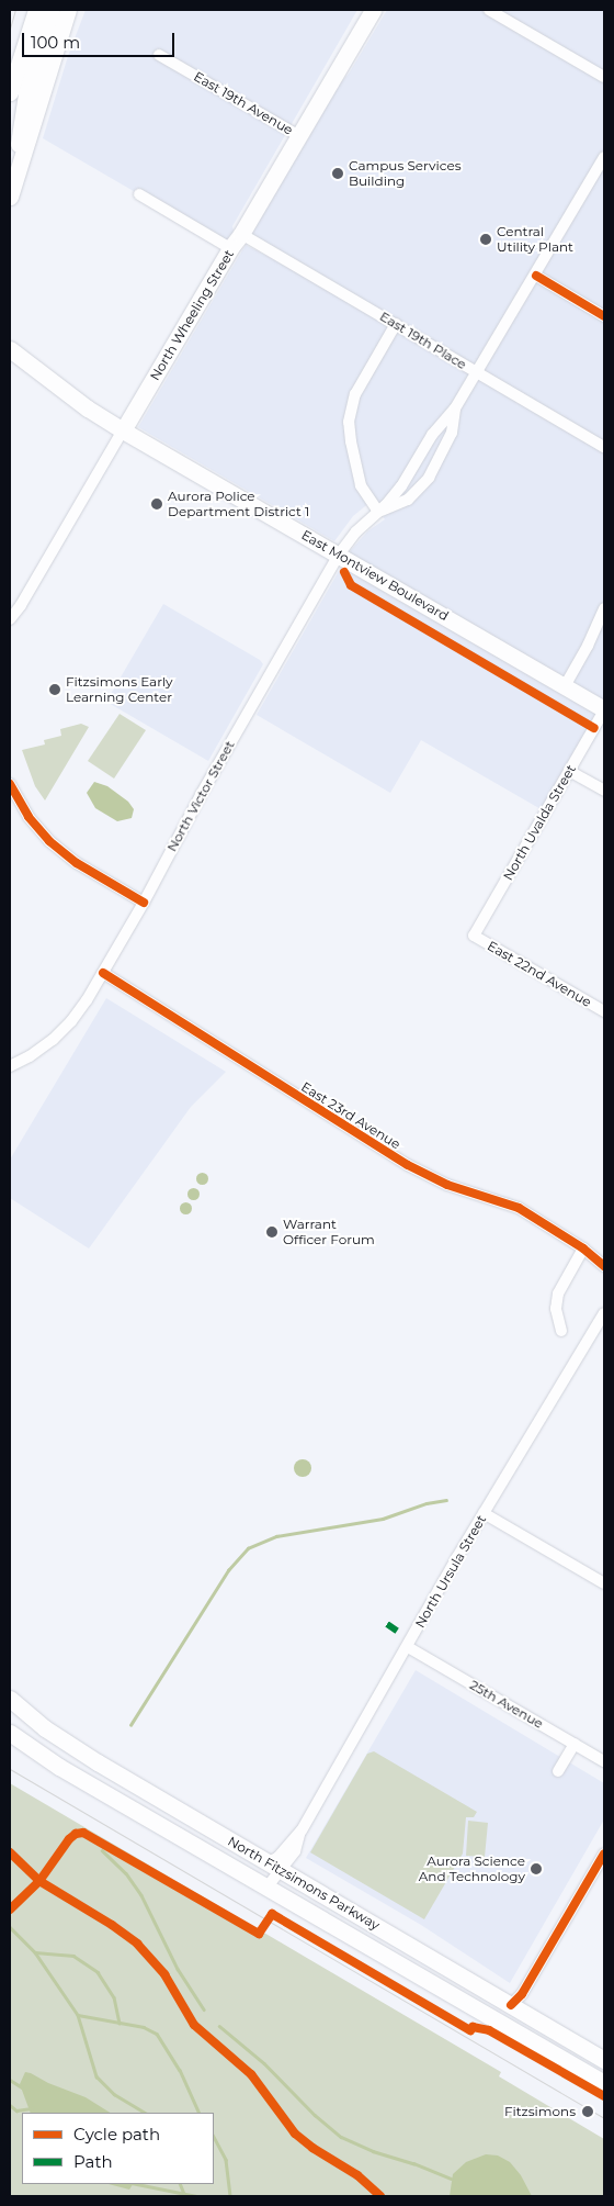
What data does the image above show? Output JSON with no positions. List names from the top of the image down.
{
  "streets": {
    "main road": ["North Wheeling Street", "East Montview Boulevard", "North Fitzsimons Parkway"],
    "street": [
      "East 19th Avenue",
      "East 19th Place",
      "North Victor Street",
      "North Uvalda Street",
      "East 22nd Avenue",
      "East 23rd Avenue",
      "North Ursula Street",
      "25th Avenue"
    ]
  },
  "crossings": [
    ["East 19th Avenue", "North Wheeling Street"],
    ["North Wheeling Street", "East 19th Place"],
    ["North Wheeling Street", "East Montview Boulevard"],
    ["East 19th Place", "North Victor Street"],
    ["East Montview Boulevard", "North Victor Street"],
    ["East Montview Boulevard", "North Uvalda Street"],
    ["North Victor Street", "East 23rd Avenue"],
    ["North Uvalda Street", "East 22nd Avenue"],
    ["North Ursula Street", "25th Avenue"],
    ["North Ursula Street", "North Fitzsimons Parkway"]
  ],
  "places": [
    "Campus Services Building",
    "Central Utility Plant",
    "Aurora Police Department District 1",
    "Fitzsimons Early Learning Center",
    "Warrant Officer Forum",
    "Aurora Science And Technology",
    "Fitzsimons"
  ],
  "legend": ["Cycle path", "Path"],
  "scale_bar": "100 m"
}
